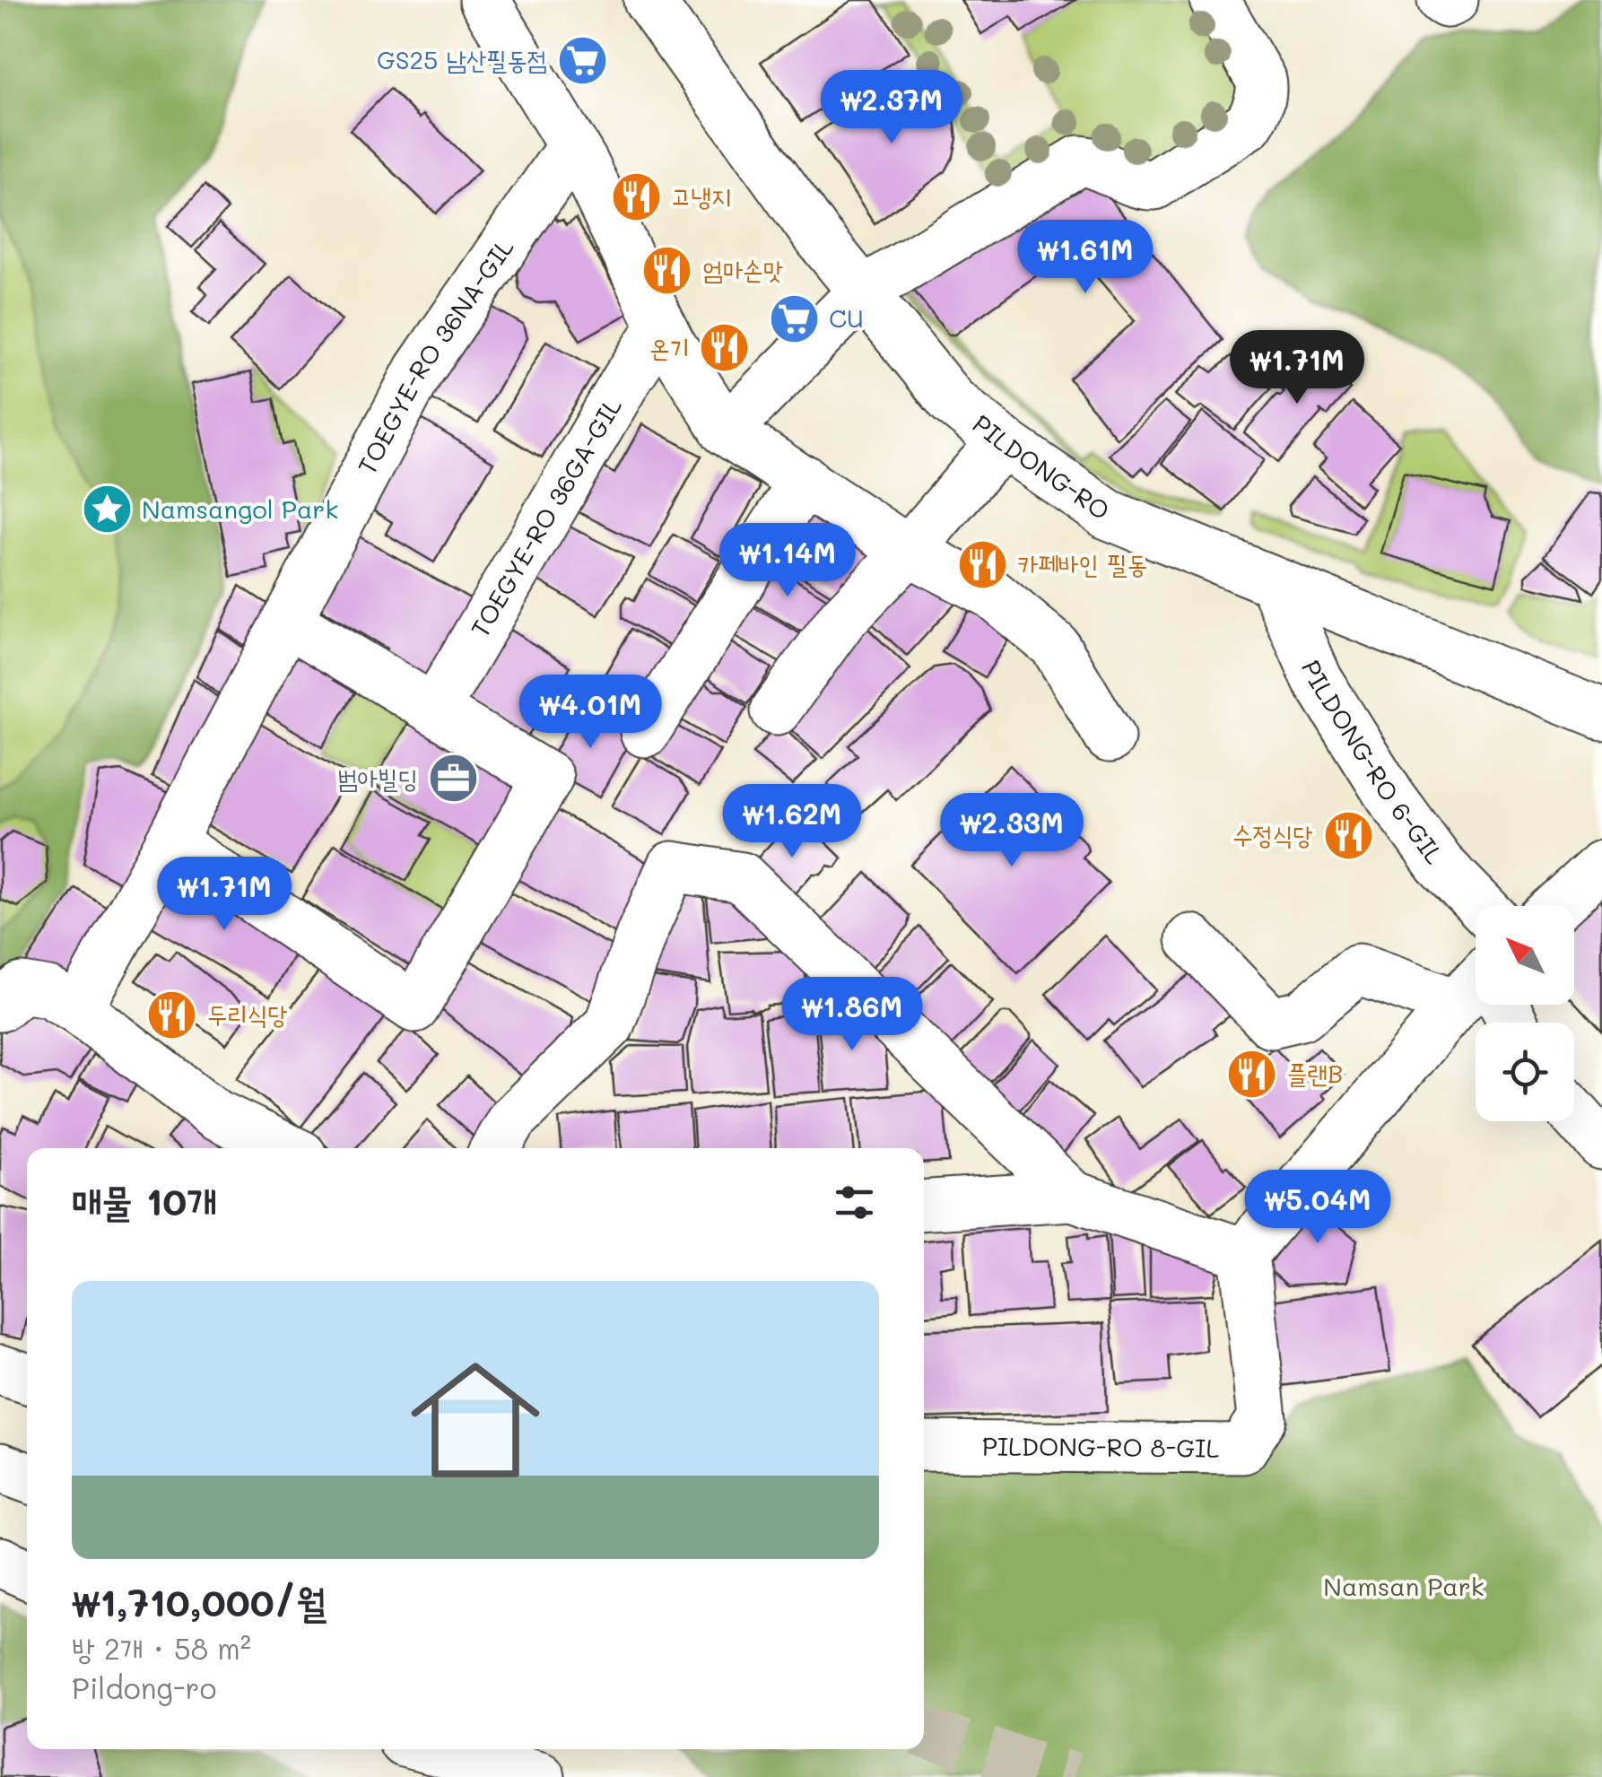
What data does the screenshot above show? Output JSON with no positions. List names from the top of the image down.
{
  "streets": {
    "street": [
      "TOEGYE-RO 36NA-GIL",
      "PILDONG-RO",
      "TOEGYE-RO 36GA-GIL",
      "PILDONG-RO 6-GIL",
      "PILDONG-RO 8-GIL"
    ]
  },
  "crossings": [
    ["PILDONG-RO", "PILDONG-RO 6-GIL"]
  ],
  "parks": ["Namsan Park"],
  "places": {
    "supermarket": ["GS25 남산필동점", "CU"],
    "restaurant": [
      "고냉지",
      "엄마손맛",
      "온기",
      "카페바인 필동",
      "수정식당",
      "두리식당",
      "플랜B"
    ],
    "place": ["Namsangol Park"],
    "office": ["범아빌딩"]
  },
  "north": "top left",
  "page": {
    "price": [
      "₩2.37M",
      "₩1.61M",
      "₩1.71M",
      "₩1.14M",
      "₩4.01M",
      "₩1.62M",
      "₩2.33M",
      "₩1.71M",
      "₩1.86M",
      "₩5.04M"
    ],
    "heading": "매물 10개",
    "list": [
      {
        "name": "₩1,710,000/월",
        "note": "방 2개 · 58 m² · Pildong-ro"
      }
    ]
  }
}
